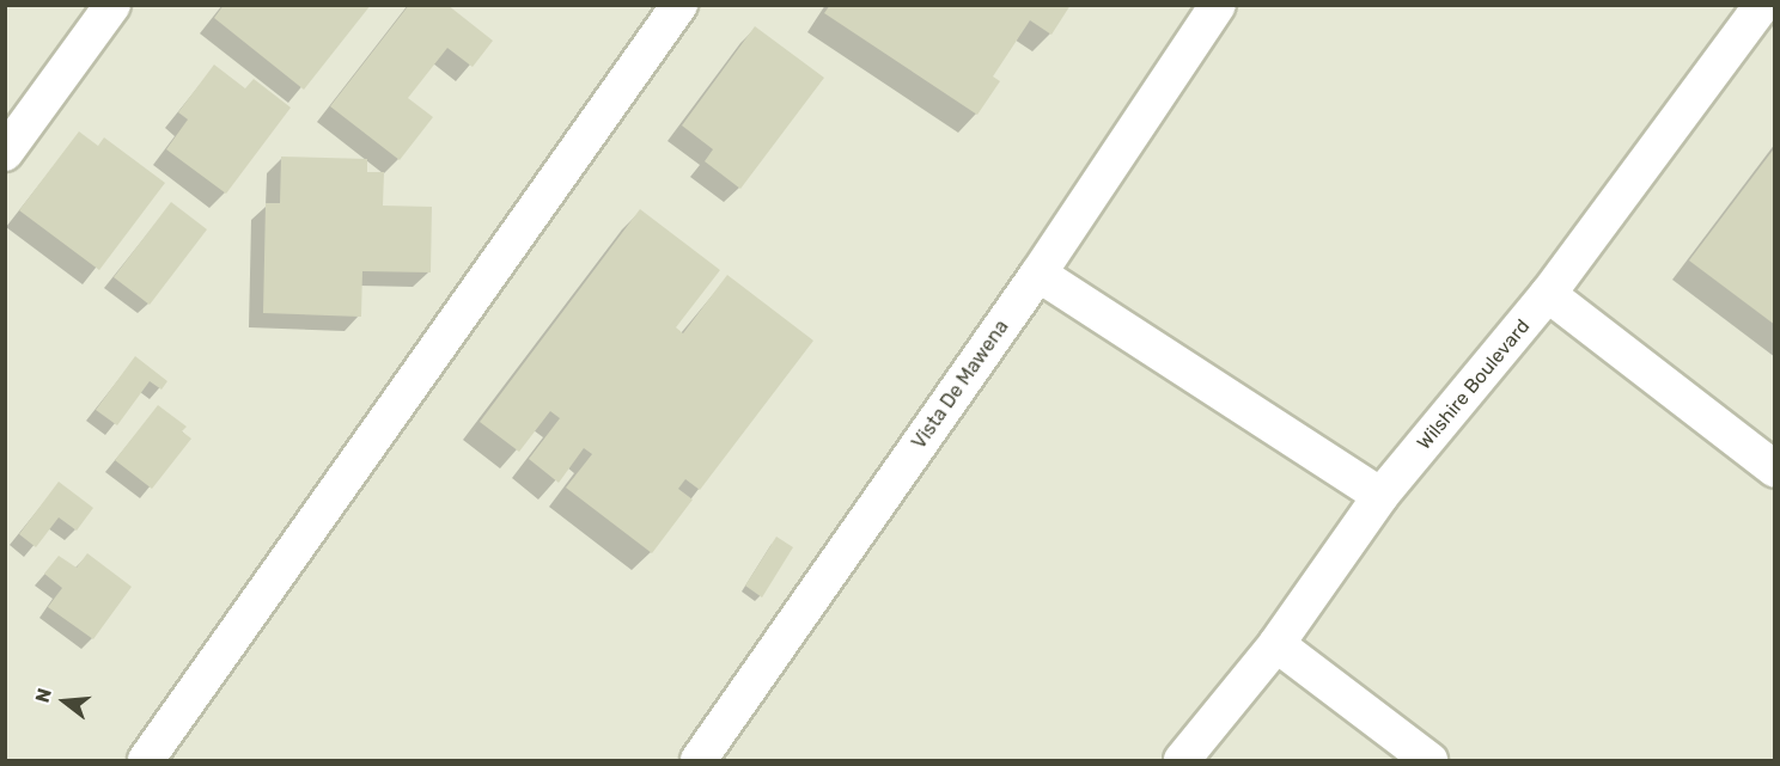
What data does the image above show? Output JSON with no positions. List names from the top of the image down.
{
  "streets": {
    "street": ["Vista De Mawena", "Wilshire Boulevard"]
  },
  "north": "left"
}
